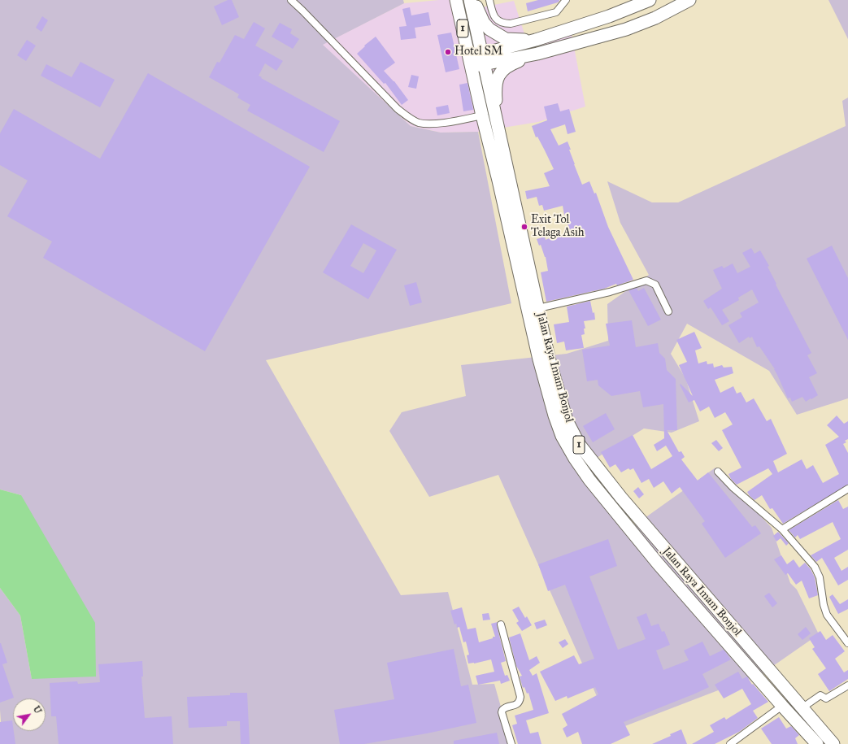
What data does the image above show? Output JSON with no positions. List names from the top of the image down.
{
  "streets": {
    "highway": ["1", "Jalan Raya Imam Bonjol"]
  },
  "places": ["Hotel SM", "Exit Tol Telaga Asih"],
  "north": "top right"
}
